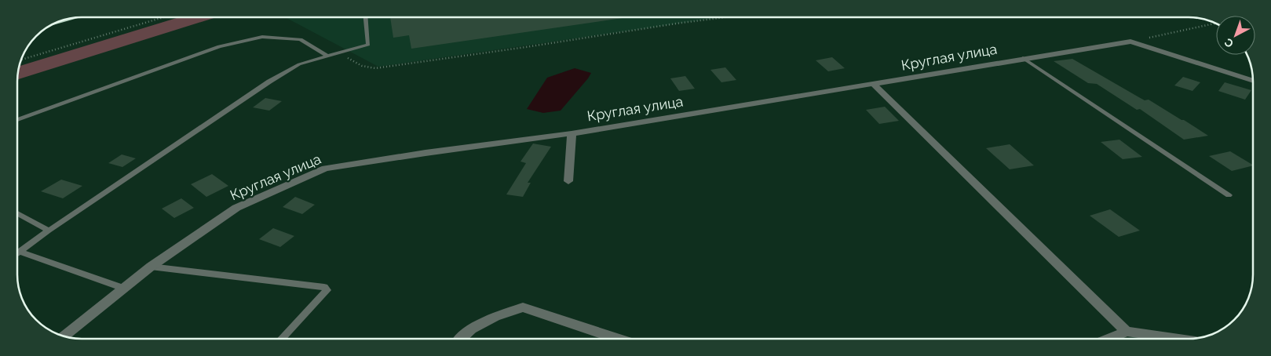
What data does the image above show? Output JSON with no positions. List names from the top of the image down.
{
  "streets": {
    "street": ["Круглая улица"]
  },
  "north": "bottom left"
}
